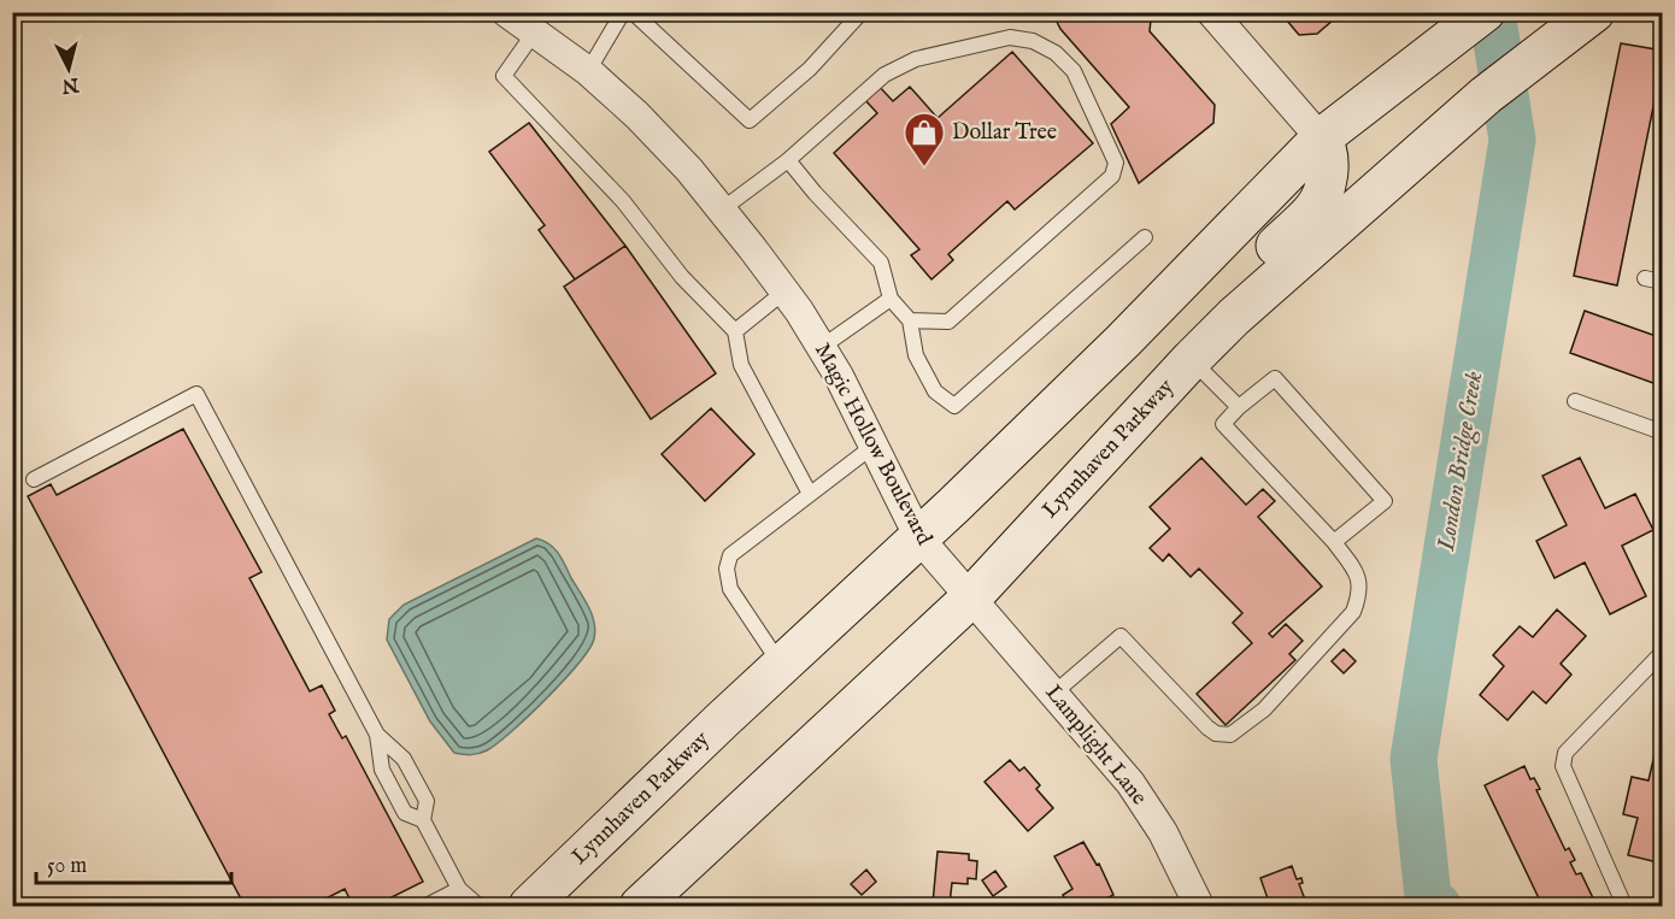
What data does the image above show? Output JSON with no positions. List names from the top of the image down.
{
  "streets": {
    "main road": ["Lynnhaven Parkway"],
    "street": ["Magic Hollow Boulevard", "Lamplight Lane"]
  },
  "crossings": [
    ["Magic Hollow Boulevard", "Lynnhaven Parkway"],
    ["Magic Hollow Boulevard", "Lamplight Lane"],
    ["Lynnhaven Parkway", "Lamplight Lane"]
  ],
  "water": ["London Bridge Creek"],
  "places": {
    "shop": ["Dollar Tree"]
  },
  "scale_bar": "50 m",
  "north": "bottom"
}
